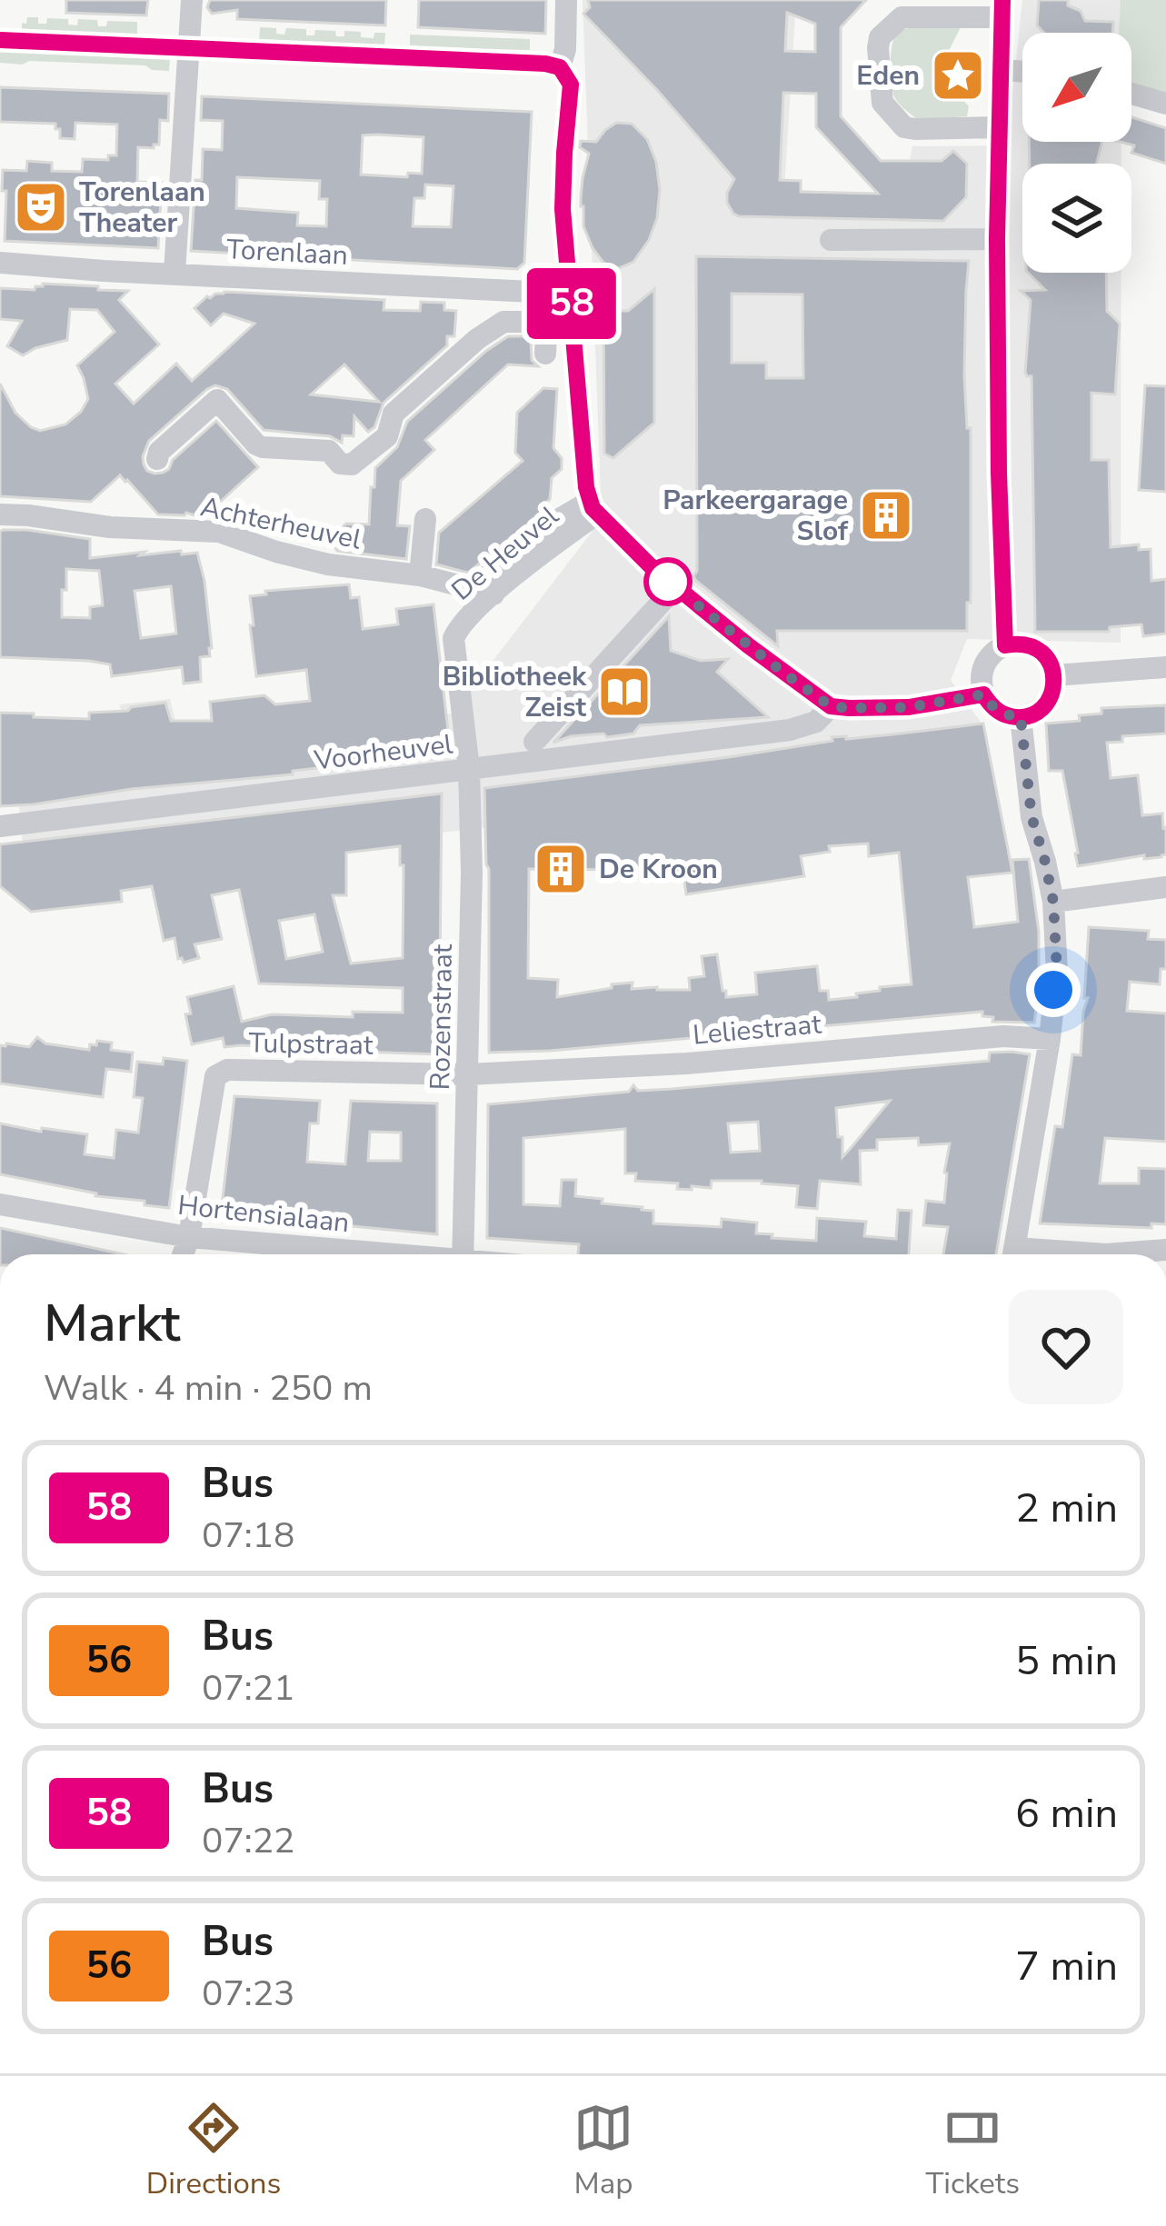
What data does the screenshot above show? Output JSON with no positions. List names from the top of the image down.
{
  "streets": {
    "street": [
      "Torenlaan",
      "Achterheuvel",
      "De Heuvel",
      "Voorheuvel",
      "Rozenstraat",
      "Leliestraat",
      "Tulpstraat",
      "Hortensialaan"
    ]
  },
  "crossings": [
    ["Achterheuvel", "De Heuvel"],
    ["De Heuvel", "Voorheuvel"],
    ["De Heuvel", "Rozenstraat"],
    ["Voorheuvel", "Rozenstraat"],
    ["Rozenstraat", "Leliestraat"],
    ["Rozenstraat", "Tulpstraat"],
    ["Leliestraat", "Tulpstraat"],
    ["Tulpstraat", "Hortensialaan"]
  ],
  "places": {
    "place": ["Eden"],
    "theatre": ["Torenlaan Theater"],
    "building": ["Parkeergarage Slof", "De Kroon"],
    "library": ["Bibliotheek Zeist"]
  },
  "lines": ["bus line 58"],
  "north": "bottom left",
  "page": {
    "on_map": "58",
    "heading": ["Markt", "Walk · 4 min · 250 m"],
    "list": [
      {
        "mark": "58",
        "name": "Bus",
        "note": "07:18",
        "value": "2 min"
      },
      {
        "mark": "56",
        "name": "Bus",
        "note": "07:21",
        "value": "5 min"
      },
      {
        "mark": "58",
        "name": "Bus",
        "note": "07:22",
        "value": "6 min"
      },
      {
        "mark": "56",
        "name": "Bus",
        "note": "07:23",
        "value": "7 min"
      }
    ],
    "tabs": ["Directions", "Map", "Tickets"]
  }
}
